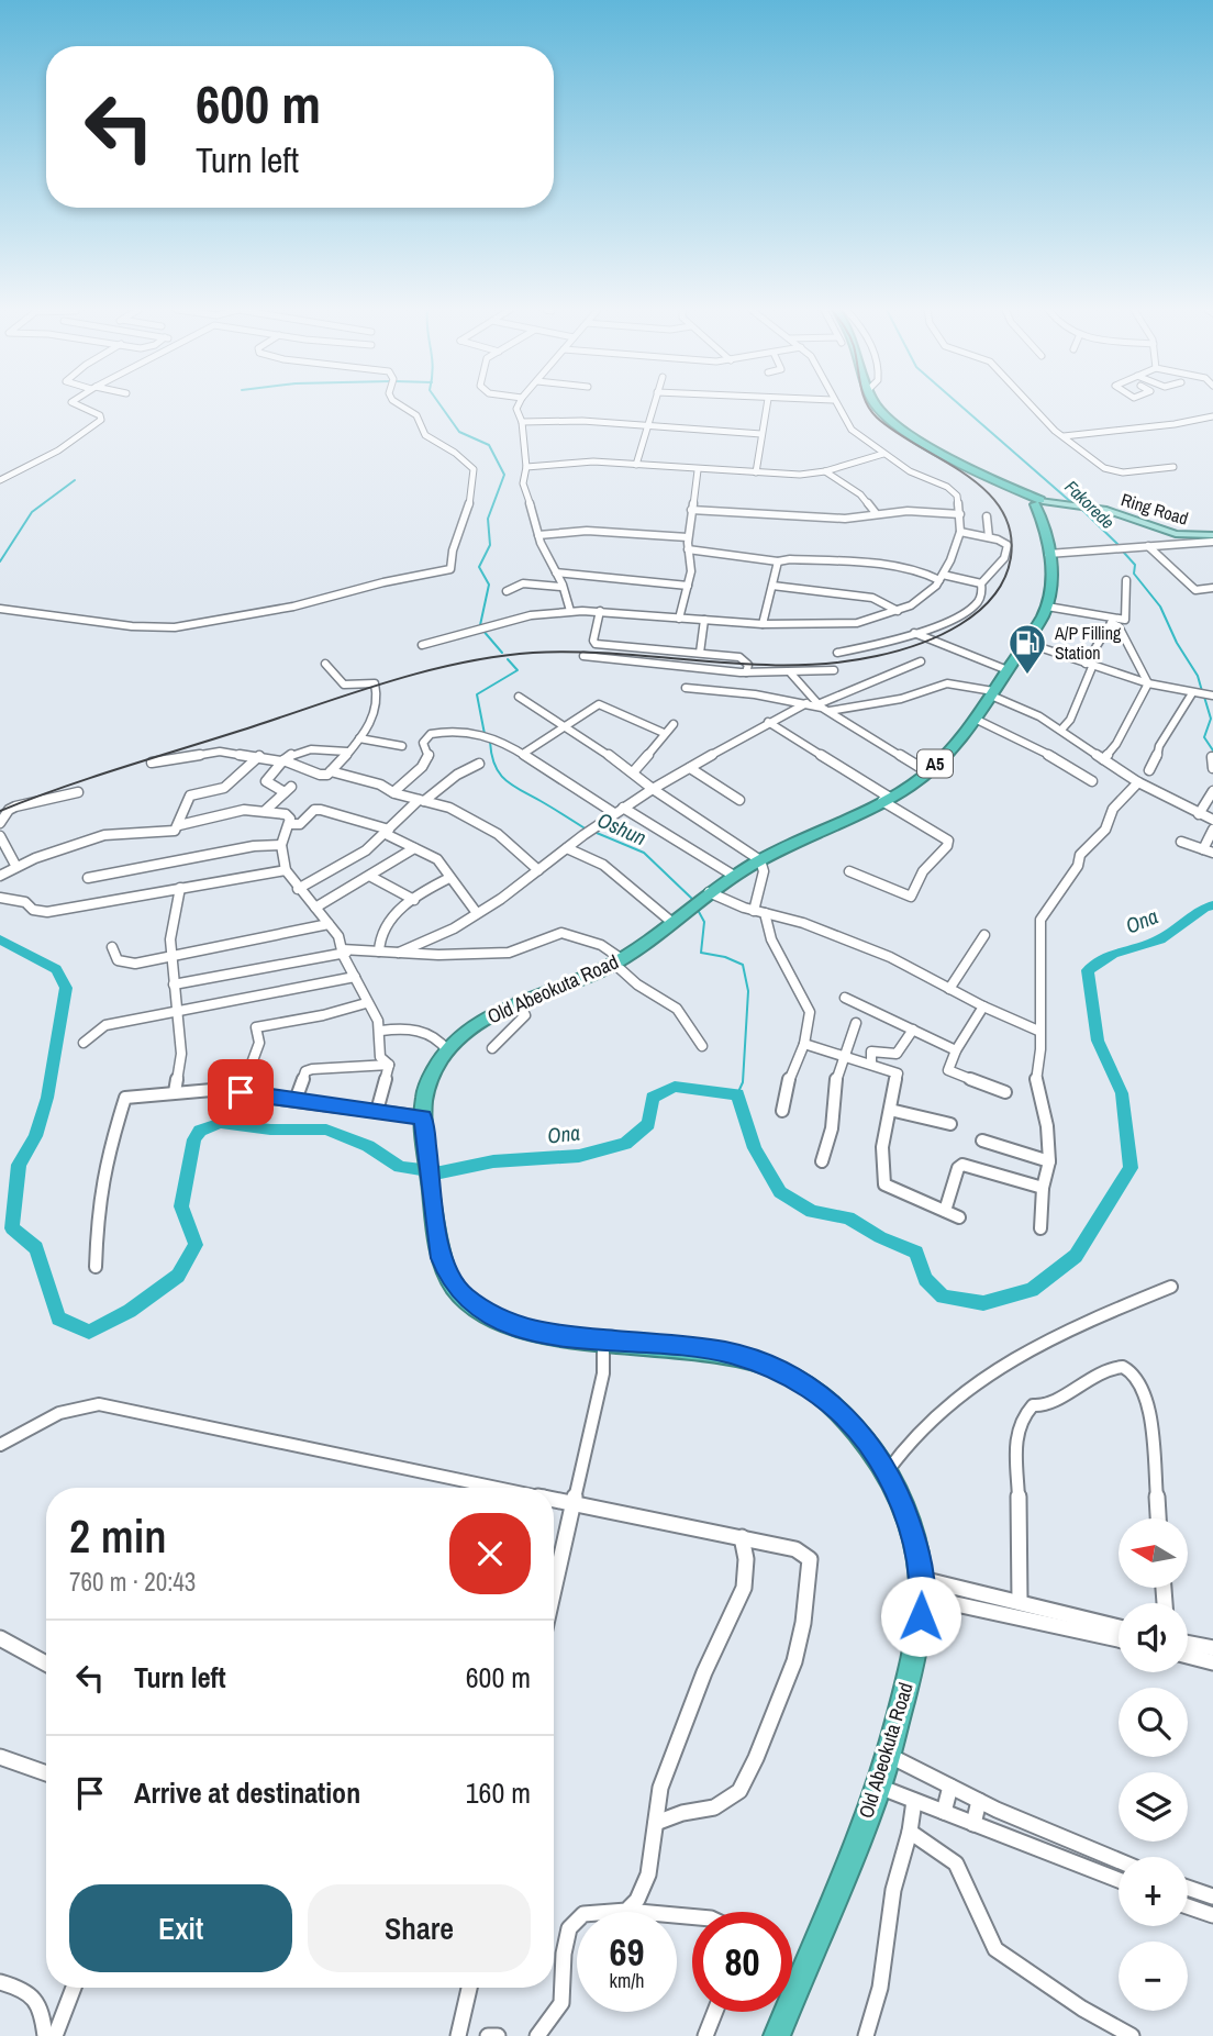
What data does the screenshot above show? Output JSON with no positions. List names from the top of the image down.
{
  "streets": {
    "highway": ["A5", "Old Abeokuta Road"],
    "main road": ["Ring Road"]
  },
  "crossings": [
    ["Ring Road", "Old Abeokuta Road"]
  ],
  "water": ["Fakorede", "Oshun", "Ona"],
  "places": {
    "fuel station": ["A/P Filling Station"]
  },
  "north": "left",
  "page": {
    "turn": ["600 m", "Turn left"],
    "heading": ["2 min", "760 m · 20:43"],
    "map_buttons": ["+", "−"],
    "list": [
      {
        "name": "Turn left",
        "value": "600 m"
      },
      {
        "name": "Arrive at destination",
        "value": "160 m"
      }
    ],
    "buttons": ["Exit", "Share"],
    "speed": "69 km/h",
    "limit": "80"
  }
}
